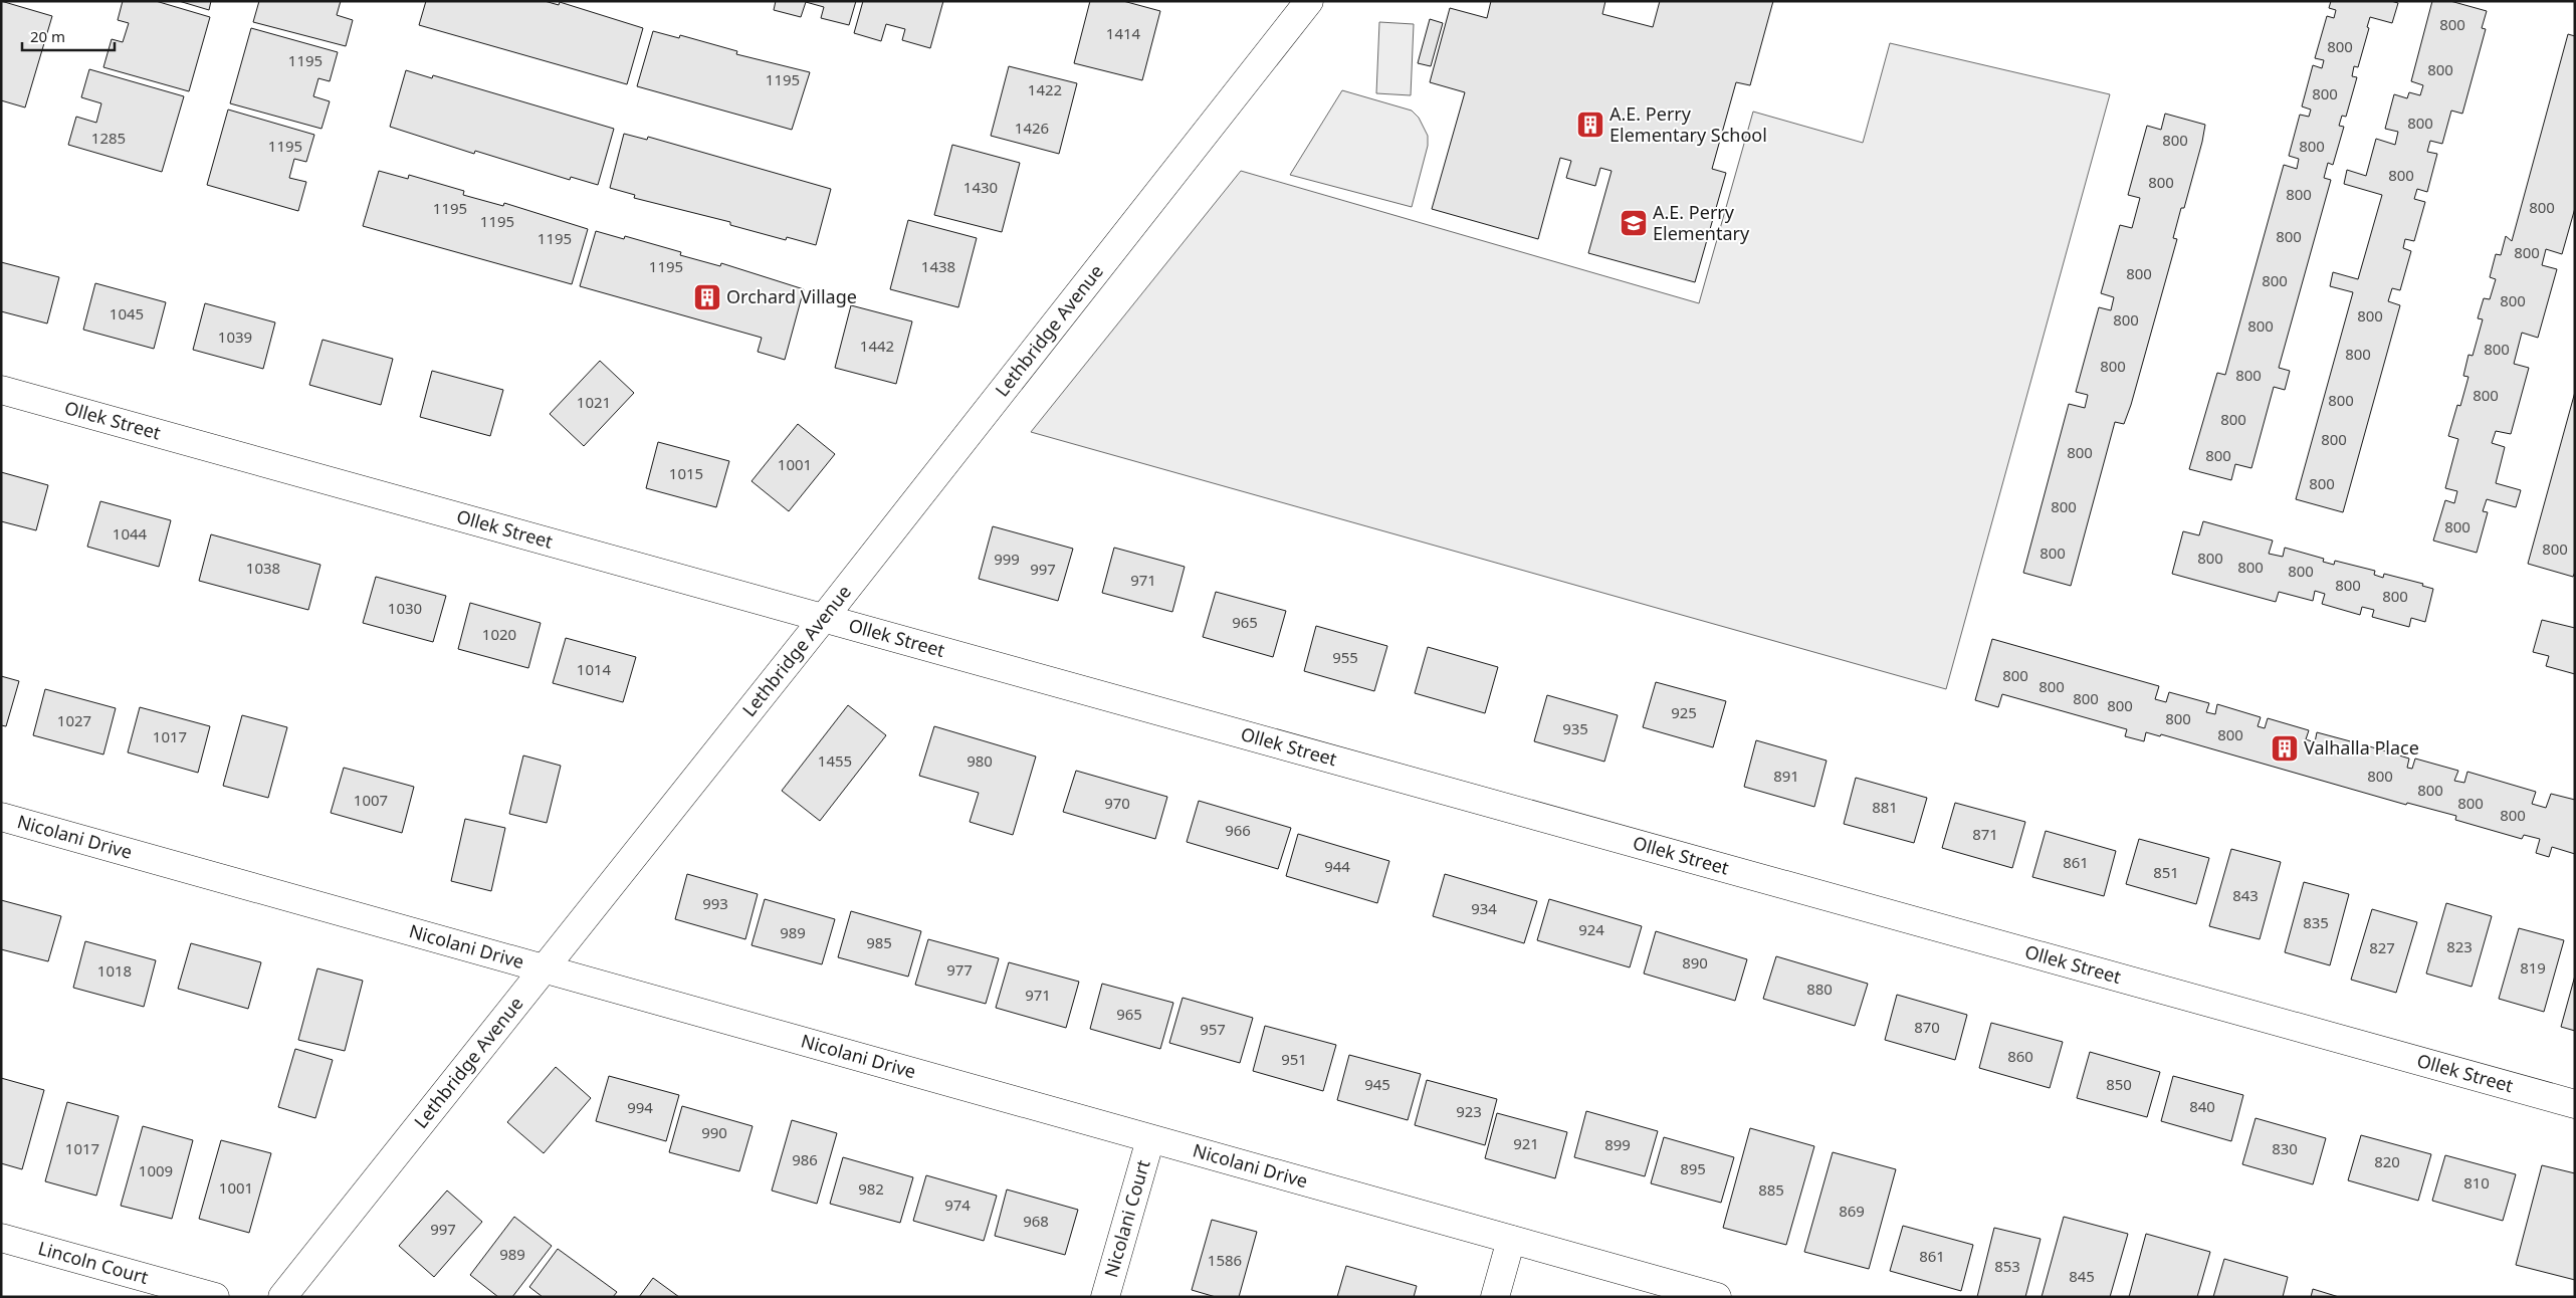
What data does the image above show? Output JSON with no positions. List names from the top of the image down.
{
  "streets": {
    "street": [
      "Lethbridge Avenue",
      "Ollek Street",
      "Nicolani Drive",
      "Nicolani Court",
      "Lincoln Court"
    ]
  },
  "crossings": [
    ["Lethbridge Avenue", "Ollek Street"],
    ["Lethbridge Avenue", "Nicolani Drive"],
    ["Nicolani Drive", "Nicolani Court"]
  ],
  "places": {
    "building": ["A.E. Perry Elementary School", "Orchard Village", "Valhalla Place"],
    "school or university": ["A.E. Perry Elementary"]
  },
  "house_numbers": [
    "800",
    "1414",
    "800",
    "1195",
    "800",
    "1195",
    "1422",
    "800",
    "800",
    "1426",
    "1285",
    "800",
    "1195",
    "800",
    "800",
    "800",
    "1430",
    "800",
    "800",
    "1195",
    "1195",
    "800",
    "1195",
    "800",
    "1195",
    "1438",
    "800",
    "800",
    "800",
    "1045",
    "800",
    "800",
    "800",
    "1039",
    "1442",
    "800",
    "800",
    "800",
    "800",
    "800",
    "800",
    "1021",
    "800",
    "800",
    "800",
    "800",
    "1001",
    "1015",
    "800",
    "800",
    "800",
    "1044",
    "800",
    "800",
    "800",
    "999",
    "800",
    "1038",
    "997",
    "800",
    "971",
    "800",
    "800",
    "1030",
    "965",
    "1020",
    "955",
    "1014",
    "800",
    "800",
    "800",
    "800",
    "925",
    "800",
    "1027",
    "935",
    "800",
    "1017",
    "1455",
    "980",
    "891",
    "800",
    "800",
    "1007",
    "970",
    "800",
    "881",
    "800",
    "966",
    "871",
    "861",
    "944",
    "851",
    "843",
    "993",
    "934",
    "835",
    "924",
    "989",
    "985",
    "823",
    "827",
    "890",
    "819",
    "977",
    "1018",
    "880",
    "971",
    "965",
    "870",
    "957",
    "860",
    "951",
    "945",
    "850",
    "840",
    "994",
    "923",
    "990",
    "921",
    "899",
    "1017",
    "830",
    "986",
    "820",
    "895",
    "1009",
    "810",
    "1001",
    "982",
    "885",
    "974",
    "869",
    "968",
    "997",
    "989",
    "861",
    "1586",
    "853",
    "845"
  ],
  "scale_bar": "20 m"
}
